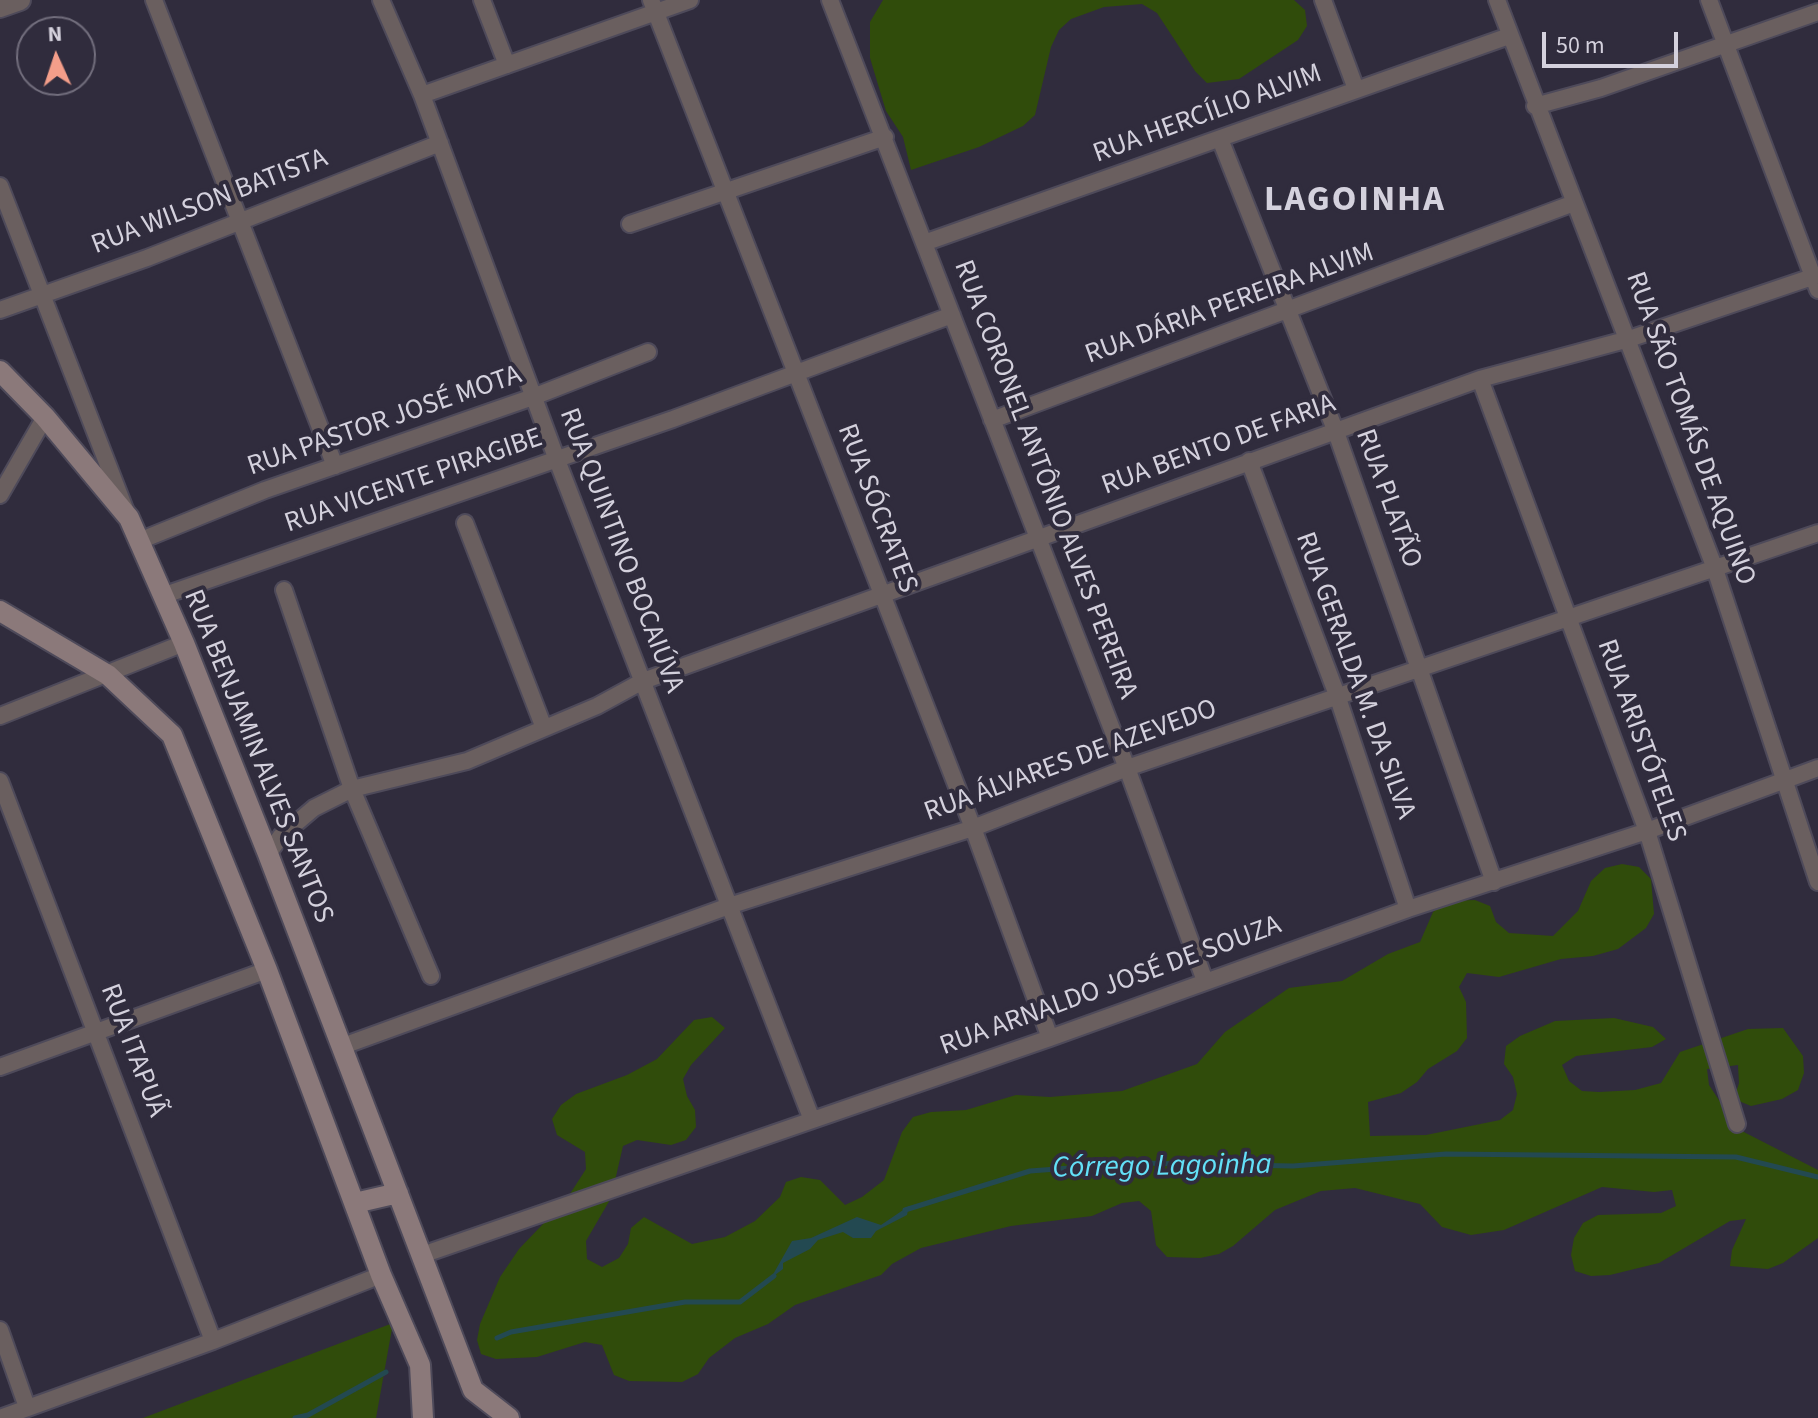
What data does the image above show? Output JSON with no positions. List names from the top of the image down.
{
  "streets": {
    "main road": ["RUA BENJAMIN ALVES SANTOS"],
    "street": [
      "RUA HERCÍLIO ALVIM",
      "RUA WILSON BATISTA",
      "RUA DÁRIA PEREIRA ALVIM",
      "RUA PASTOR JOSÉ MOTA",
      "RUA SÃO TOMÁS DE AQUINO",
      "RUA BENTO DE FARIA",
      "RUA CORONEL ANTÔNIO ALVES PEREIRA",
      "RUA VICENTE PIRAGIBE",
      "RUA PLATÃO",
      "RUA SÓCRATES",
      "RUA QUINTINO BOCAIÚVA",
      "RUA GERALDA M. DA SILVA",
      "RUA ARISTÓTELES",
      "RUA ÁLVARES DE AZEVEDO",
      "RUA ARNALDO JOSÉ DE SOUZA",
      "RUA ITAPUÃ"
    ]
  },
  "crossings": [
    ["RUA HERCÍLIO ALVIM", "RUA SÃO TOMÁS DE AQUINO"],
    ["RUA HERCÍLIO ALVIM", "RUA CORONEL ANTÔNIO ALVES PEREIRA"],
    ["RUA HERCÍLIO ALVIM", "RUA PLATÃO"],
    ["RUA WILSON BATISTA", "RUA QUINTINO BOCAIÚVA"],
    ["RUA WILSON BATISTA", "RUA BENJAMIN ALVES SANTOS"],
    ["RUA DÁRIA PEREIRA ALVIM", "RUA SÃO TOMÁS DE AQUINO"],
    ["RUA DÁRIA PEREIRA ALVIM", "RUA CORONEL ANTÔNIO ALVES PEREIRA"],
    ["RUA DÁRIA PEREIRA ALVIM", "RUA PLATÃO"],
    ["RUA PASTOR JOSÉ MOTA", "RUA QUINTINO BOCAIÚVA"],
    ["RUA PASTOR JOSÉ MOTA", "RUA BENJAMIN ALVES SANTOS"],
    ["RUA SÃO TOMÁS DE AQUINO", "RUA BENTO DE FARIA"],
    ["RUA SÃO TOMÁS DE AQUINO", "RUA ÁLVARES DE AZEVEDO"],
    ["RUA SÃO TOMÁS DE AQUINO", "RUA ARNALDO JOSÉ DE SOUZA"],
    ["RUA BENTO DE FARIA", "RUA CORONEL ANTÔNIO ALVES PEREIRA"],
    ["RUA BENTO DE FARIA", "RUA PLATÃO"],
    ["RUA BENTO DE FARIA", "RUA SÓCRATES"],
    ["RUA BENTO DE FARIA", "RUA QUINTINO BOCAIÚVA"],
    ["RUA BENTO DE FARIA", "RUA GERALDA M. DA SILVA"],
    ["RUA BENTO DE FARIA", "RUA ARISTÓTELES"],
    ["RUA BENTO DE FARIA", "RUA BENJAMIN ALVES SANTOS"],
    ["RUA CORONEL ANTÔNIO ALVES PEREIRA", "RUA VICENTE PIRAGIBE"],
    ["RUA CORONEL ANTÔNIO ALVES PEREIRA", "RUA ÁLVARES DE AZEVEDO"],
    ["RUA CORONEL ANTÔNIO ALVES PEREIRA", "RUA ARNALDO JOSÉ DE SOUZA"],
    ["RUA VICENTE PIRAGIBE", "RUA SÓCRATES"],
    ["RUA VICENTE PIRAGIBE", "RUA QUINTINO BOCAIÚVA"],
    ["RUA VICENTE PIRAGIBE", "RUA BENJAMIN ALVES SANTOS"],
    ["RUA PLATÃO", "RUA ÁLVARES DE AZEVEDO"],
    ["RUA PLATÃO", "RUA ARNALDO JOSÉ DE SOUZA"],
    ["RUA SÓCRATES", "RUA ÁLVARES DE AZEVEDO"],
    ["RUA SÓCRATES", "RUA ARNALDO JOSÉ DE SOUZA"],
    ["RUA QUINTINO BOCAIÚVA", "RUA ÁLVARES DE AZEVEDO"],
    ["RUA QUINTINO BOCAIÚVA", "RUA ARNALDO JOSÉ DE SOUZA"],
    ["RUA GERALDA M. DA SILVA", "RUA ÁLVARES DE AZEVEDO"],
    ["RUA GERALDA M. DA SILVA", "RUA ARNALDO JOSÉ DE SOUZA"],
    ["RUA ARISTÓTELES", "RUA ÁLVARES DE AZEVEDO"],
    ["RUA ARISTÓTELES", "RUA ARNALDO JOSÉ DE SOUZA"],
    ["RUA BENJAMIN ALVES SANTOS", "RUA ÁLVARES DE AZEVEDO"],
    ["RUA BENJAMIN ALVES SANTOS", "RUA ARNALDO JOSÉ DE SOUZA"]
  ],
  "districts": ["LAGOINHA"],
  "water": ["Córrego Lagoinha"],
  "scale_bar": "50 m",
  "north": "top"
}
